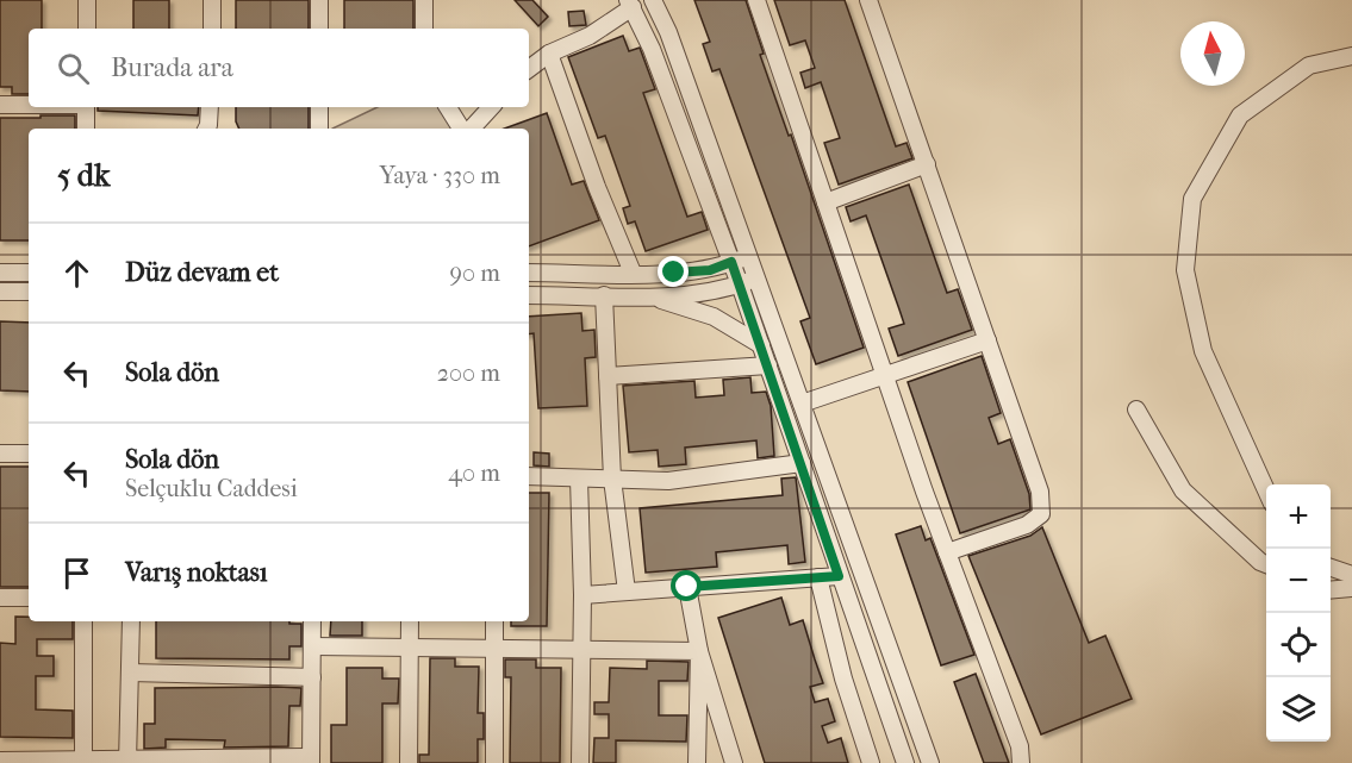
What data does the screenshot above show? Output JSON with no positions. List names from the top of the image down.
{
  "north": "top",
  "page": {
    "search": "Burada ara",
    "heading": ["5 dk", "Yaya · 330 m"],
    "list": [
      ["Düz devam et", "90 m"],
      ["Sola dön", "200 m"],
      ["Sola dön", "Selçuklu Caddesi", "40 m"],
      "Varış noktası"
    ],
    "map_buttons": ["+", "−"]
  }
}
